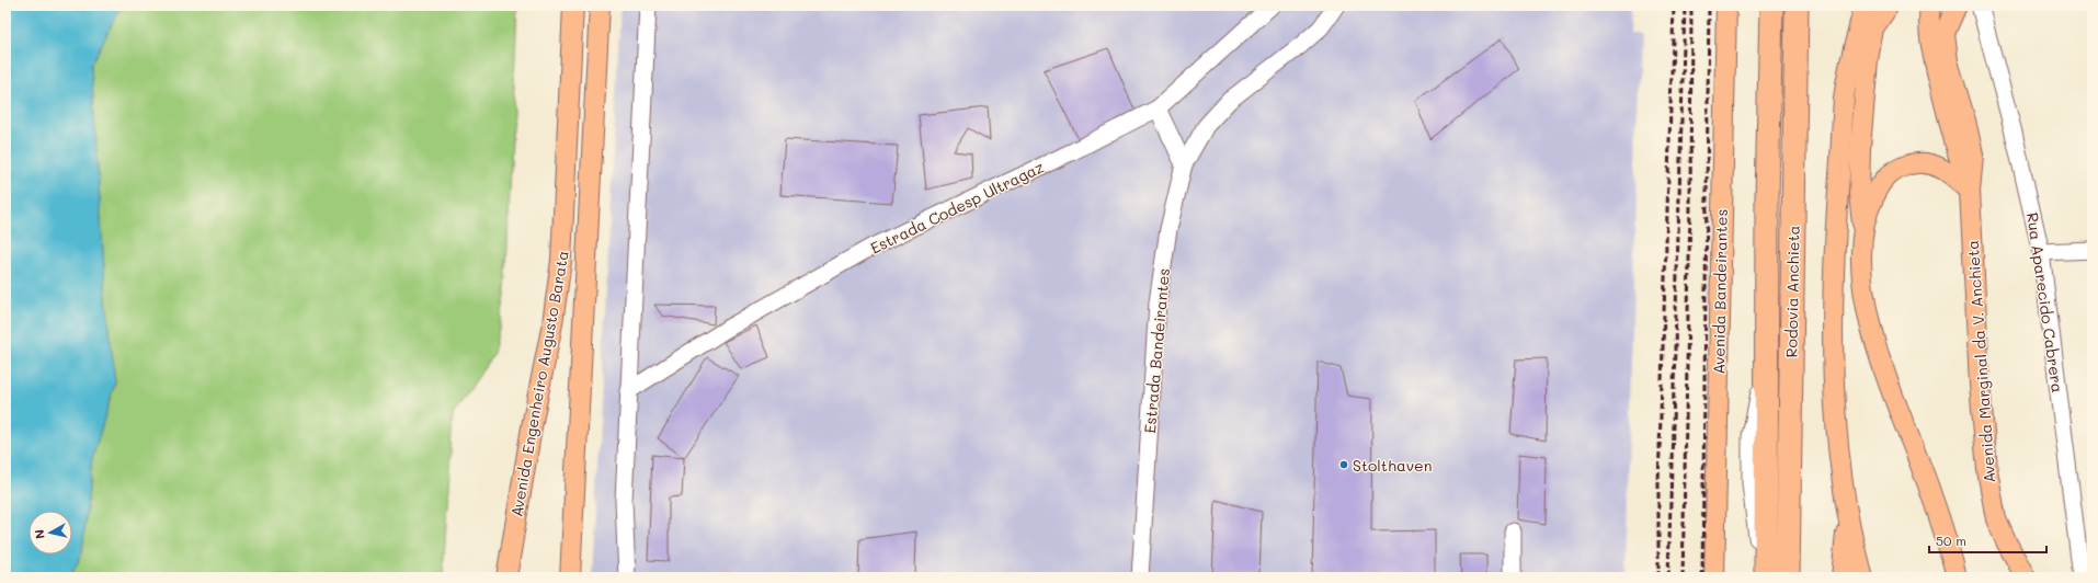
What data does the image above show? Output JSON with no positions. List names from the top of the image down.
{
  "streets": {
    "highway": ["Rodovia Anchieta"],
    "main road": ["Avenida Bandeirantes", "Avenida Marginal da V. Anchieta", "Avenida Engenheiro Augusto Barata"],
    "street": ["Estrada Codesp Ultragaz", "Rua Aparecido Cabrera", "Estrada Bandeirantes"]
  },
  "places": ["Stolthaven"],
  "scale_bar": "50 m",
  "north": "left"
}
